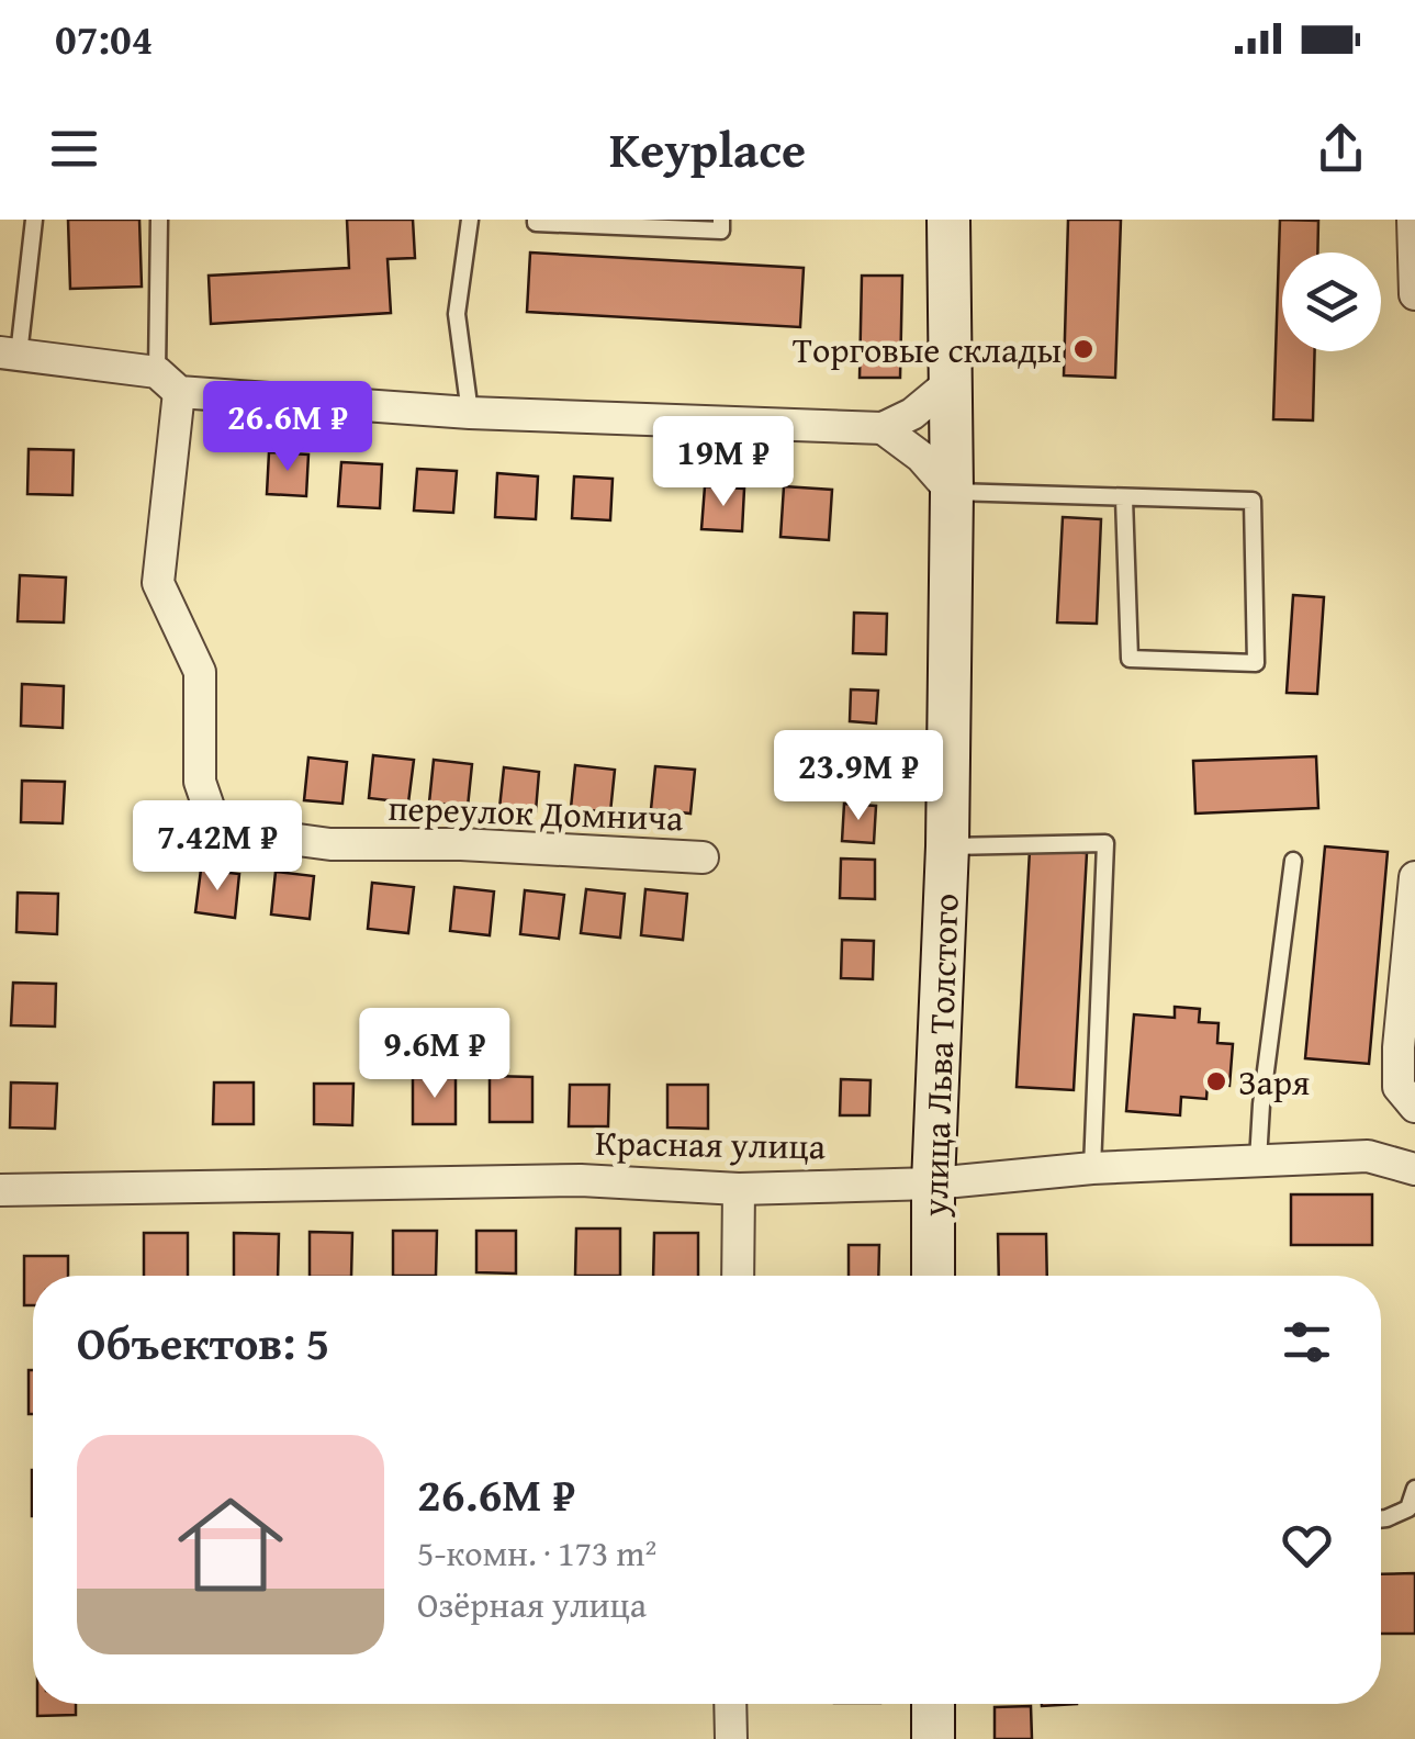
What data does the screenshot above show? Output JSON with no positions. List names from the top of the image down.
{
  "streets": {
    "street": ["переулок Домнича", "улица Льва Толстого", "Красная улица"]
  },
  "crossings": [
    ["улица Льва Толстого", "Красная улица"]
  ],
  "places": ["Торговые склады", "Заря"],
  "page": {
    "status": "07:04",
    "header": "Keyplace",
    "price": [
      "26.6M ₽",
      "19M ₽",
      "23.9M ₽",
      "7.42M ₽",
      "9.6M ₽"
    ],
    "heading": "Объектов: 5",
    "list": [
      {
        "name": "26.6M ₽",
        "note": "5-комн. · 173 m² · Озёрная улица"
      }
    ]
  }
}
